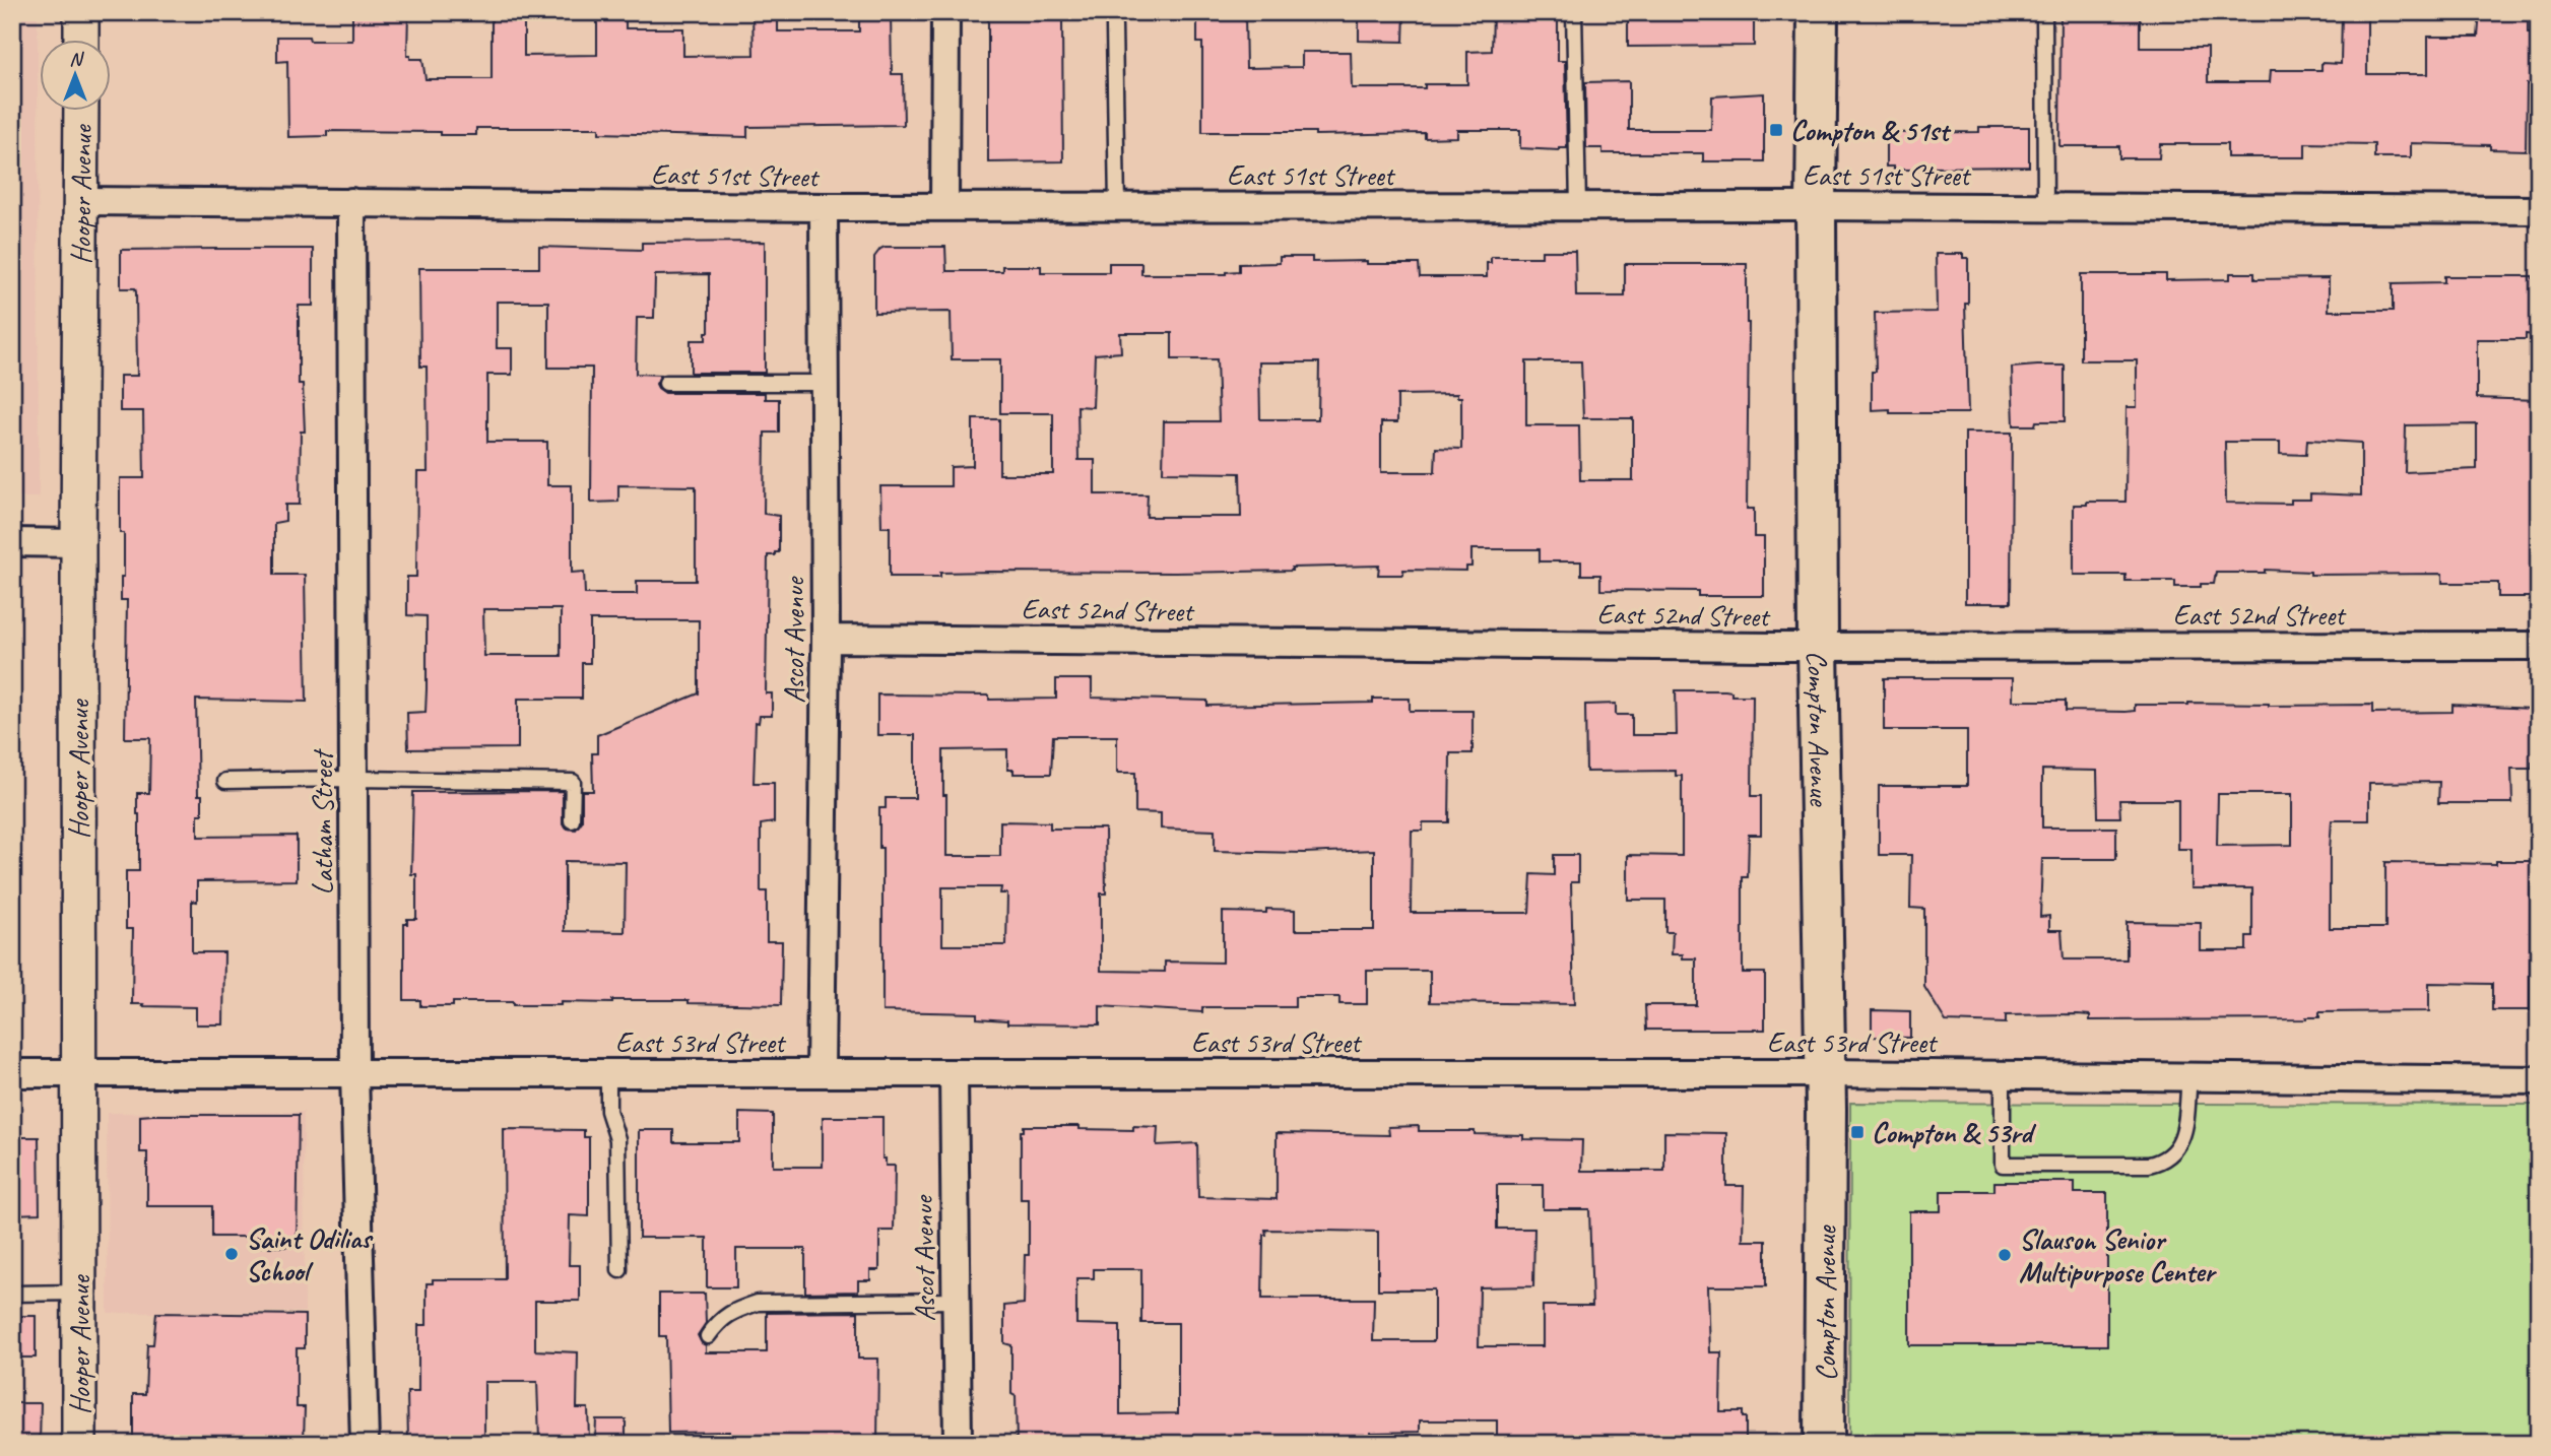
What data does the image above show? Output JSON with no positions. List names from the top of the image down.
{
  "streets": {
    "main road": ["Compton Avenue"],
    "street": [
      "East 51st Street",
      "Hooper Avenue",
      "East 52nd Street",
      "Ascot Avenue",
      "Latham Street",
      "East 53rd Street"
    ]
  },
  "crossings": [
    ["East 51st Street", "Hooper Avenue"],
    ["East 51st Street", "Ascot Avenue"],
    ["East 51st Street", "Compton Avenue"],
    ["East 51st Street", "Latham Street"],
    ["Hooper Avenue", "East 53rd Street"],
    ["East 52nd Street", "Ascot Avenue"],
    ["East 52nd Street", "Compton Avenue"],
    ["Ascot Avenue", "East 53rd Street"],
    ["Compton Avenue", "East 53rd Street"],
    ["Latham Street", "East 53rd Street"]
  ],
  "places": {
    "transit": ["Compton & 51st", "Compton & 53rd"],
    "other": ["Saint Odilias School", "Slauson Senior Multipurpose Center"]
  },
  "north": "top"
}
